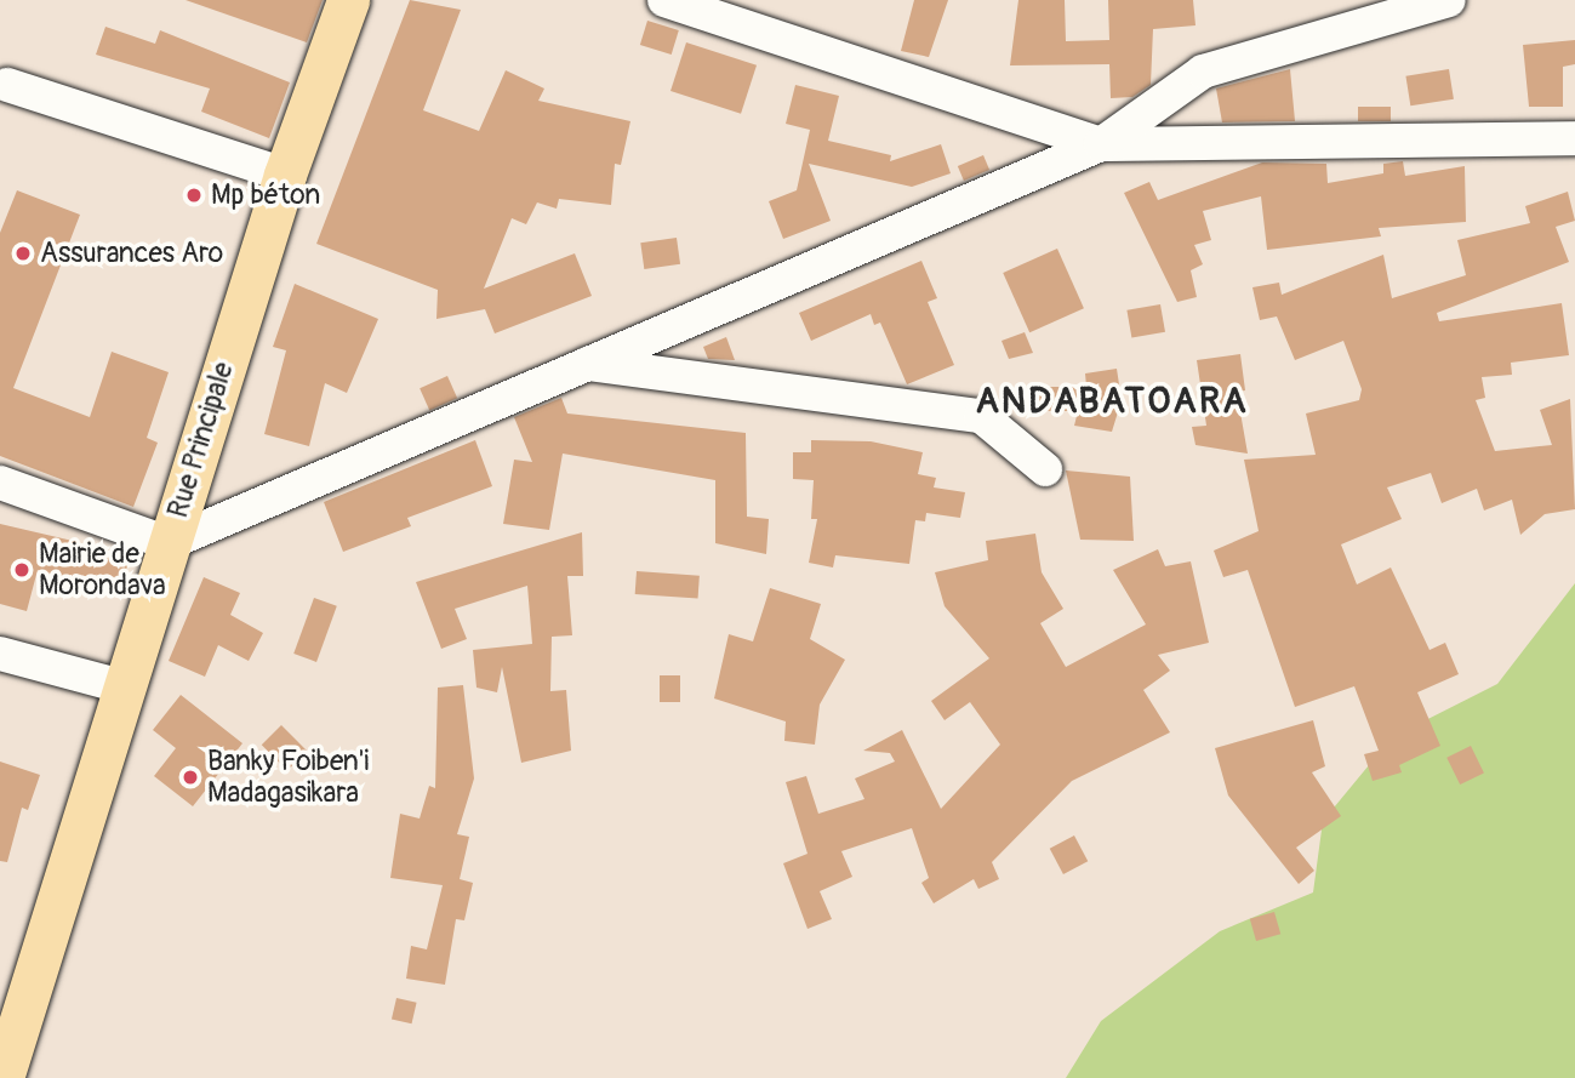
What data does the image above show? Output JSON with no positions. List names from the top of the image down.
{
  "streets": {
    "main road": ["Rue Principale"]
  },
  "districts": ["ANDABATOARA"],
  "places": [
    "Mp béton",
    "Assurances Aro",
    "Mairie de Morondava",
    "Banky Foiben'i Madagasikara"
  ]
}
